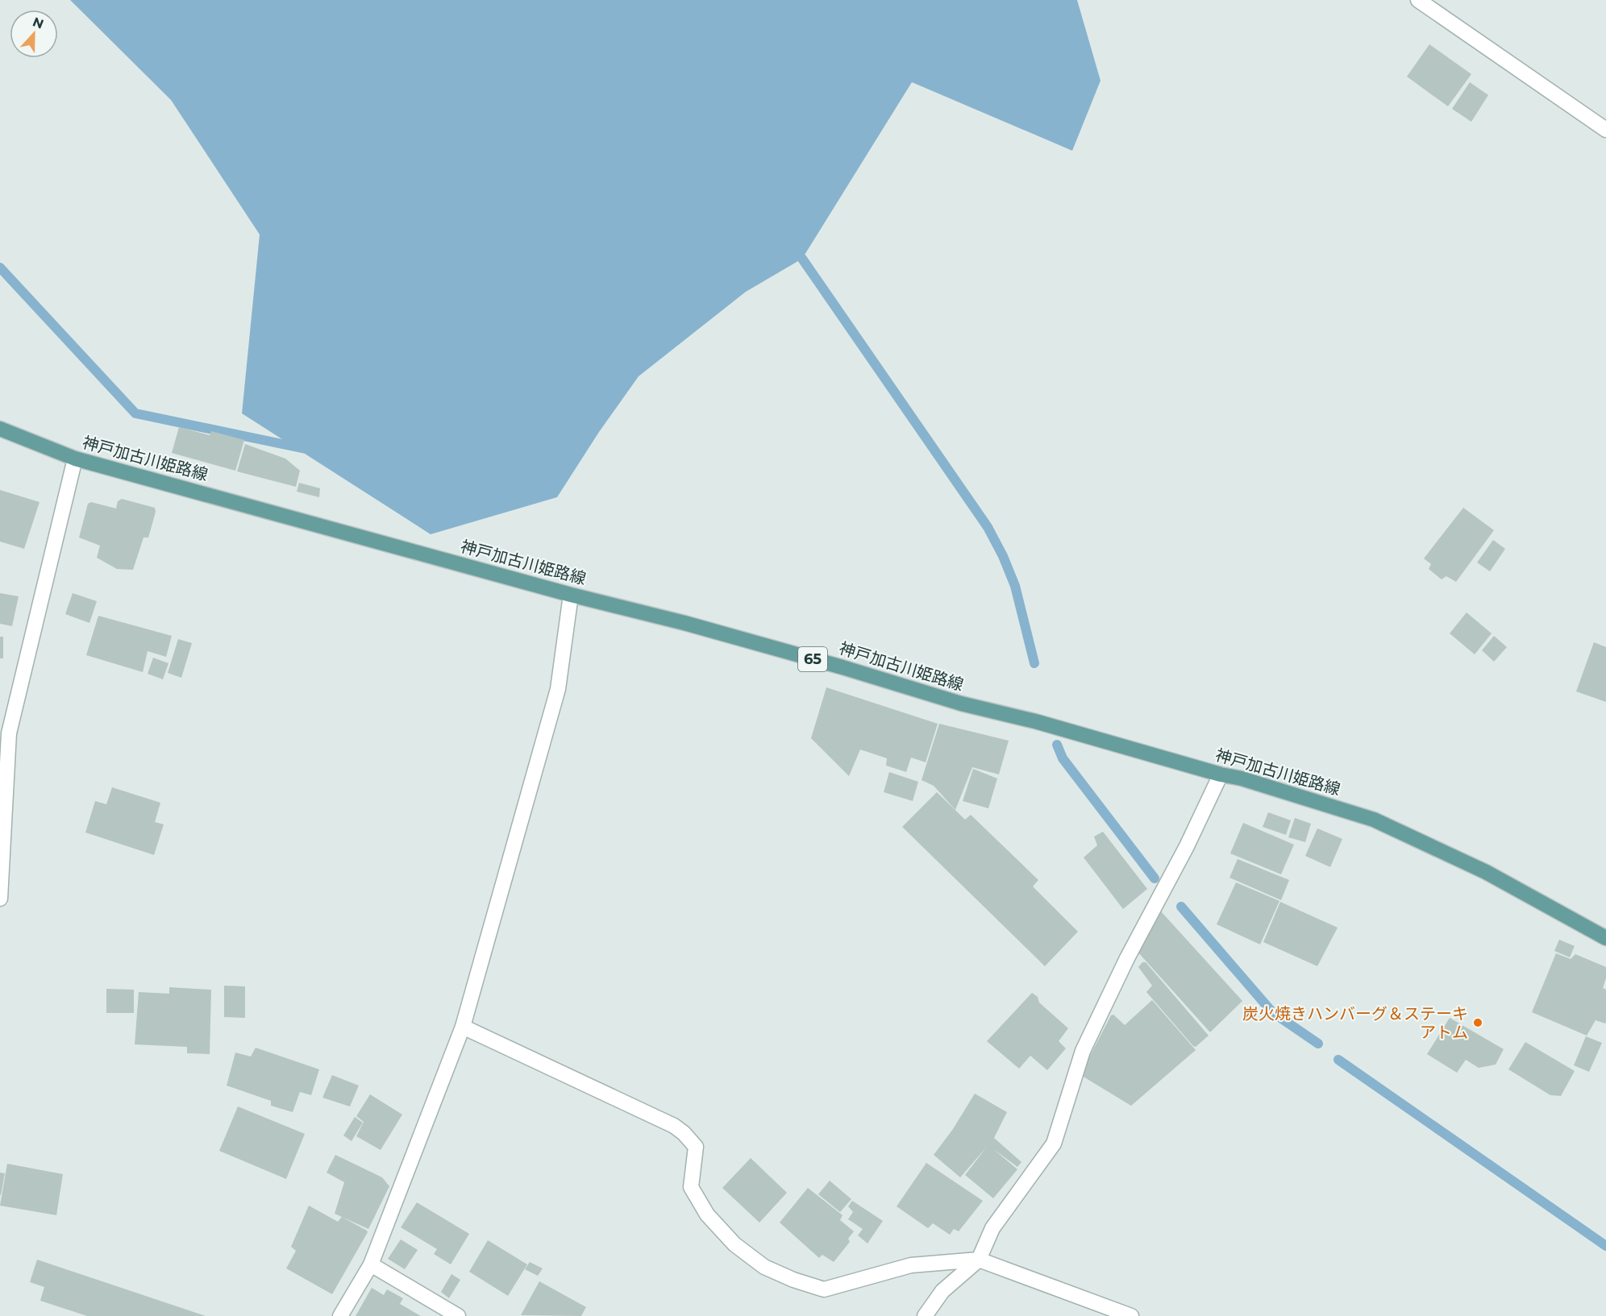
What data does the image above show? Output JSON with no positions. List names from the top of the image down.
{
  "streets": {
    "main road": ["神戸加古川姫路線", "65"]
  },
  "places": ["炭火焼きハンバーグ＆ステーキ アトム"],
  "north": "top"
}
